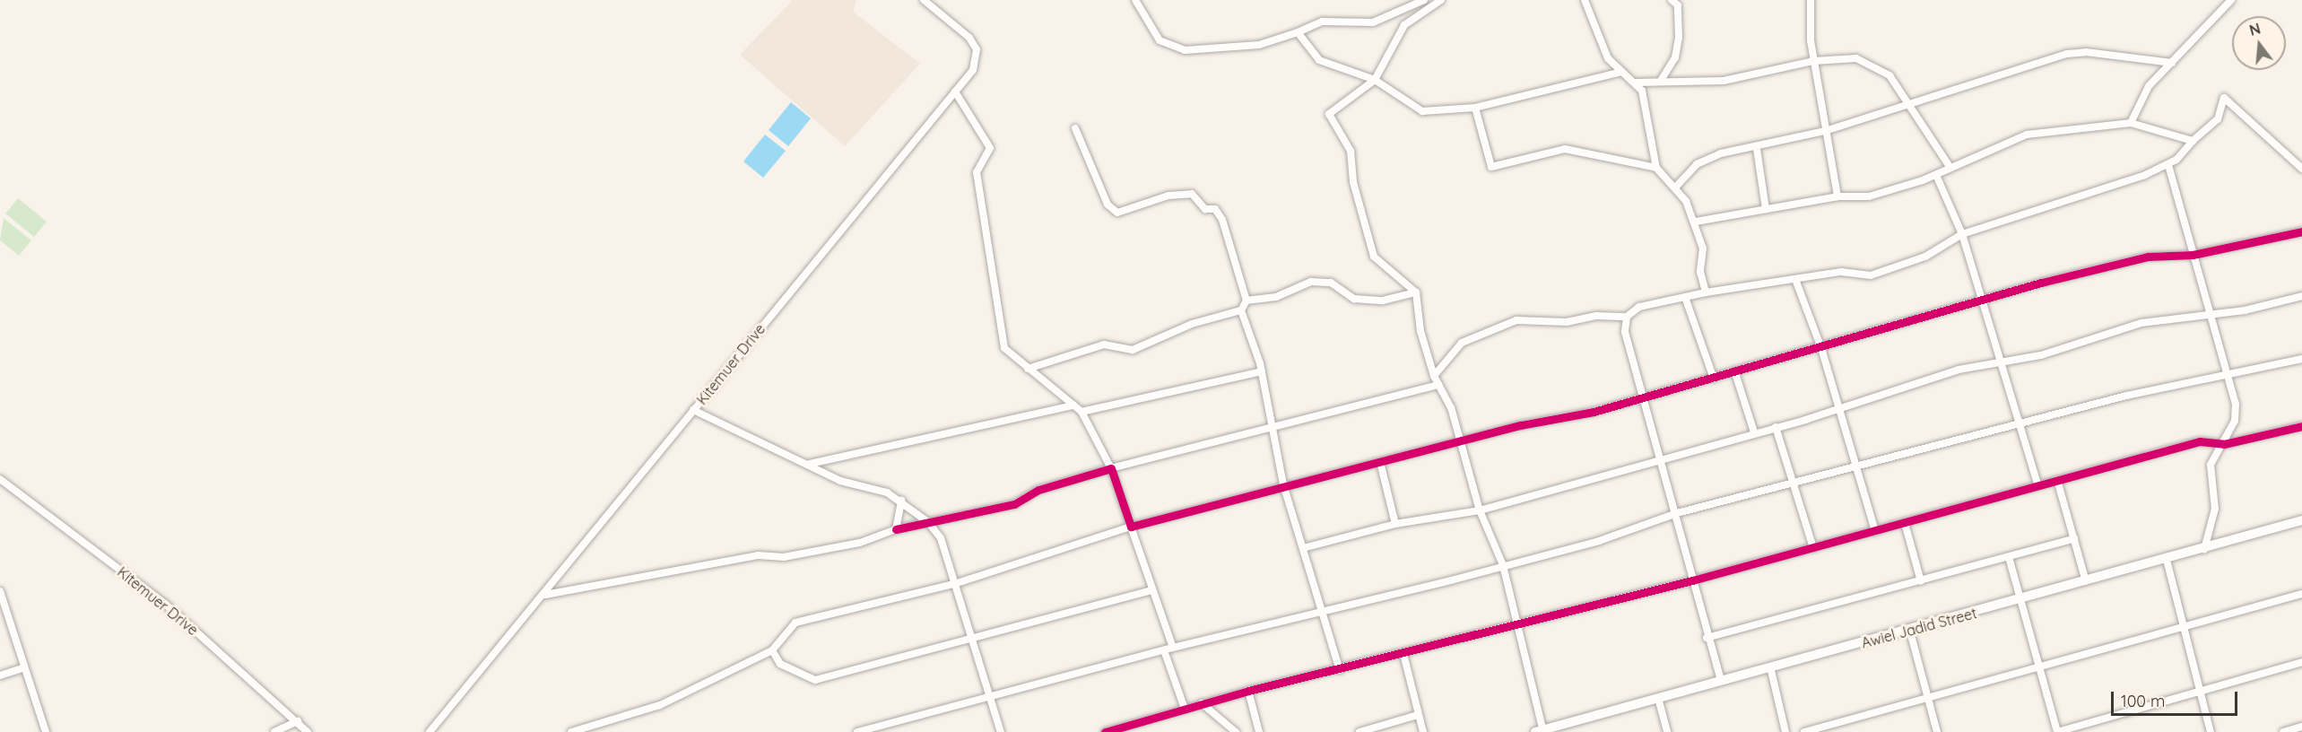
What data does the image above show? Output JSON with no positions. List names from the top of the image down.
{
  "streets": {
    "street": ["Kitemuer Drive", "Awiel Jadid Street"]
  },
  "scale_bar": "100 m",
  "north": "top"
}
